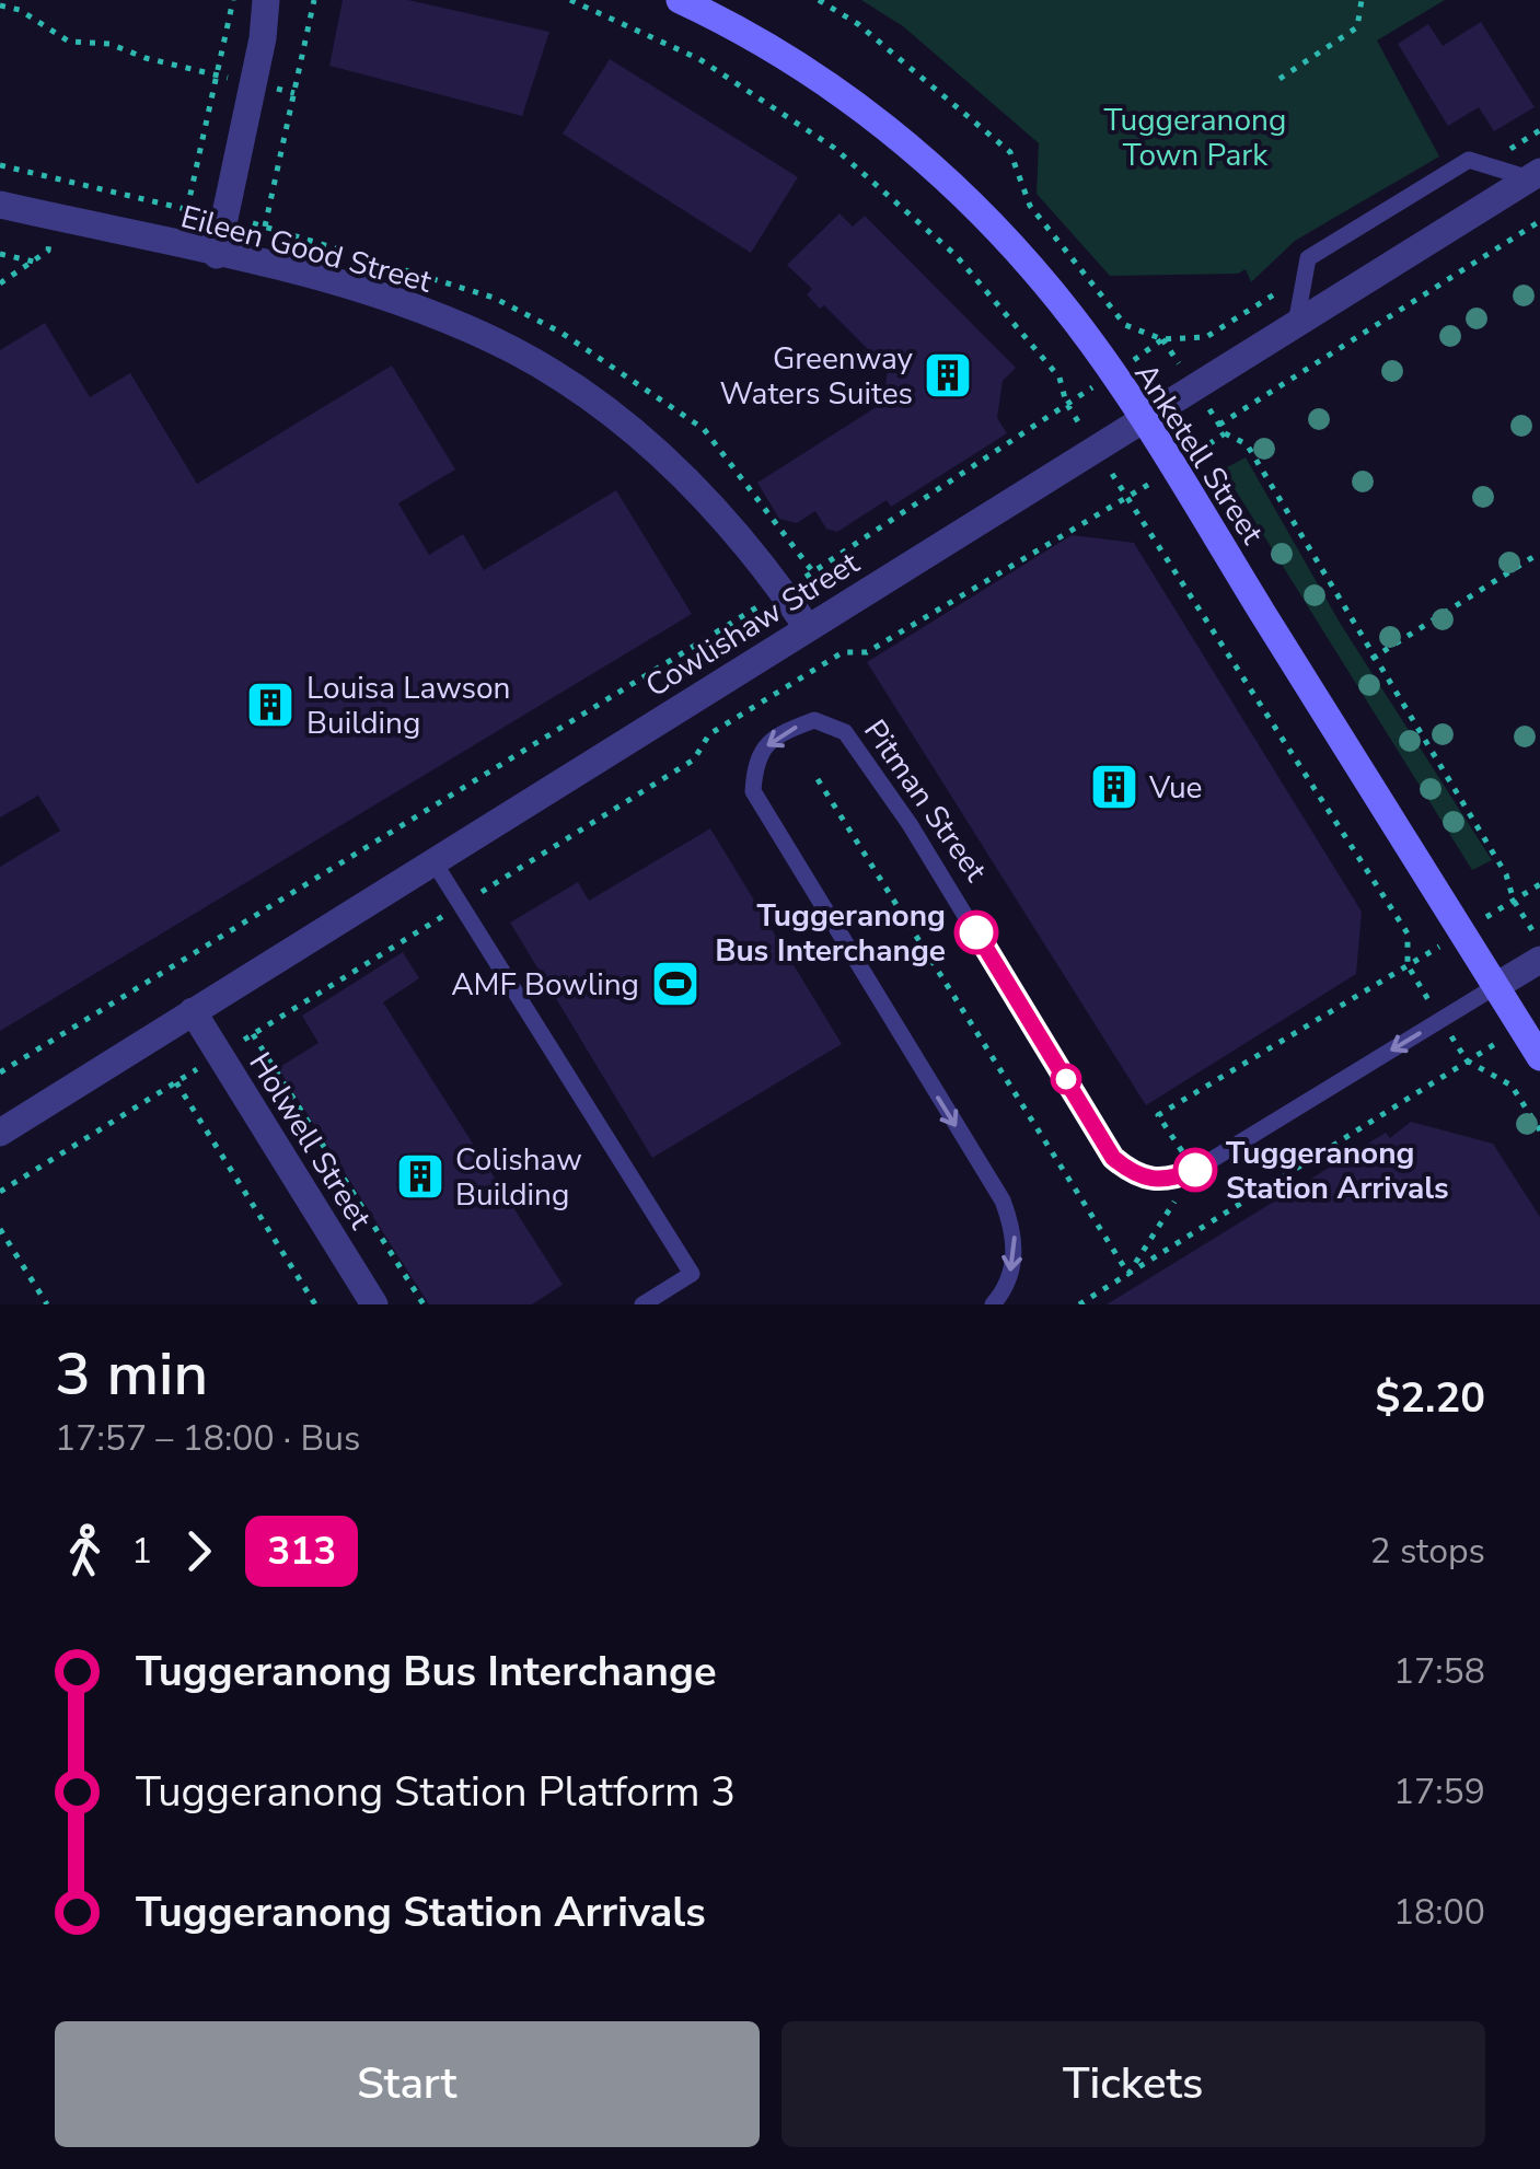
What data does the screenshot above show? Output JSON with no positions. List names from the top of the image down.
{
  "streets": {
    "street": [
      "Eileen Good Street",
      "Anketell Street",
      "Cowlishaw Street",
      "Pitman Street",
      "Holwell Street"
    ]
  },
  "crossings": [
    ["Eileen Good Street", "Cowlishaw Street"],
    ["Anketell Street", "Cowlishaw Street"],
    ["Anketell Street", "Pitman Street"],
    ["Cowlishaw Street", "Holwell Street"]
  ],
  "parks": ["Tuggeranong Town Park"],
  "places": {
    "building": [
      "Greenway Waters Suites",
      "Louisa Lawson Building",
      "Vue",
      "Colishaw Building"
    ],
    "other": ["Tuggeranong Bus Interchange", "Tuggeranong Station Arrivals"],
    "sports": ["AMF Bowling"]
  },
  "lines": ["bus line 313"],
  "page": {
    "heading": ["3 min", "17:57 – 18:00 · Bus", "$2.20"],
    "legs": ["1", "313", "2 stops"],
    "list": [
      {
        "name": "Tuggeranong Bus Interchange",
        "value": "17:58"
      },
      {
        "name": "Tuggeranong Station Platform 3",
        "value": "17:59"
      },
      {
        "name": "Tuggeranong Station Arrivals",
        "value": "18:00"
      }
    ],
    "buttons": ["Start", "Tickets"]
  }
}
